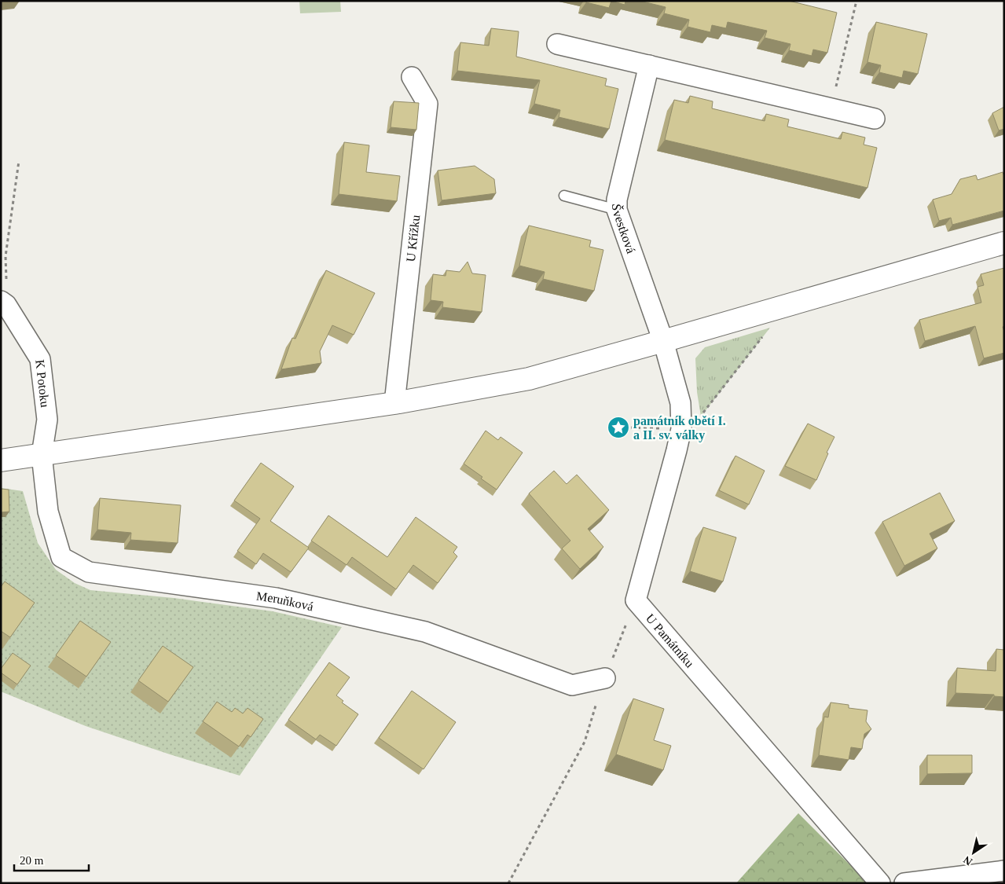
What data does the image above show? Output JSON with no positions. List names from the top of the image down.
{
  "streets": {
    "street": [
      "Švestková",
      "U Křížku",
      "K Potoku",
      "Meruňková",
      "U Památníku"
    ]
  },
  "crossings": [
    ["K Potoku", "Meruňková"]
  ],
  "places": {
    "place": ["památník obětí I. a II. sv. války"]
  },
  "scale_bar": "20 m",
  "north": "bottom left"
}
